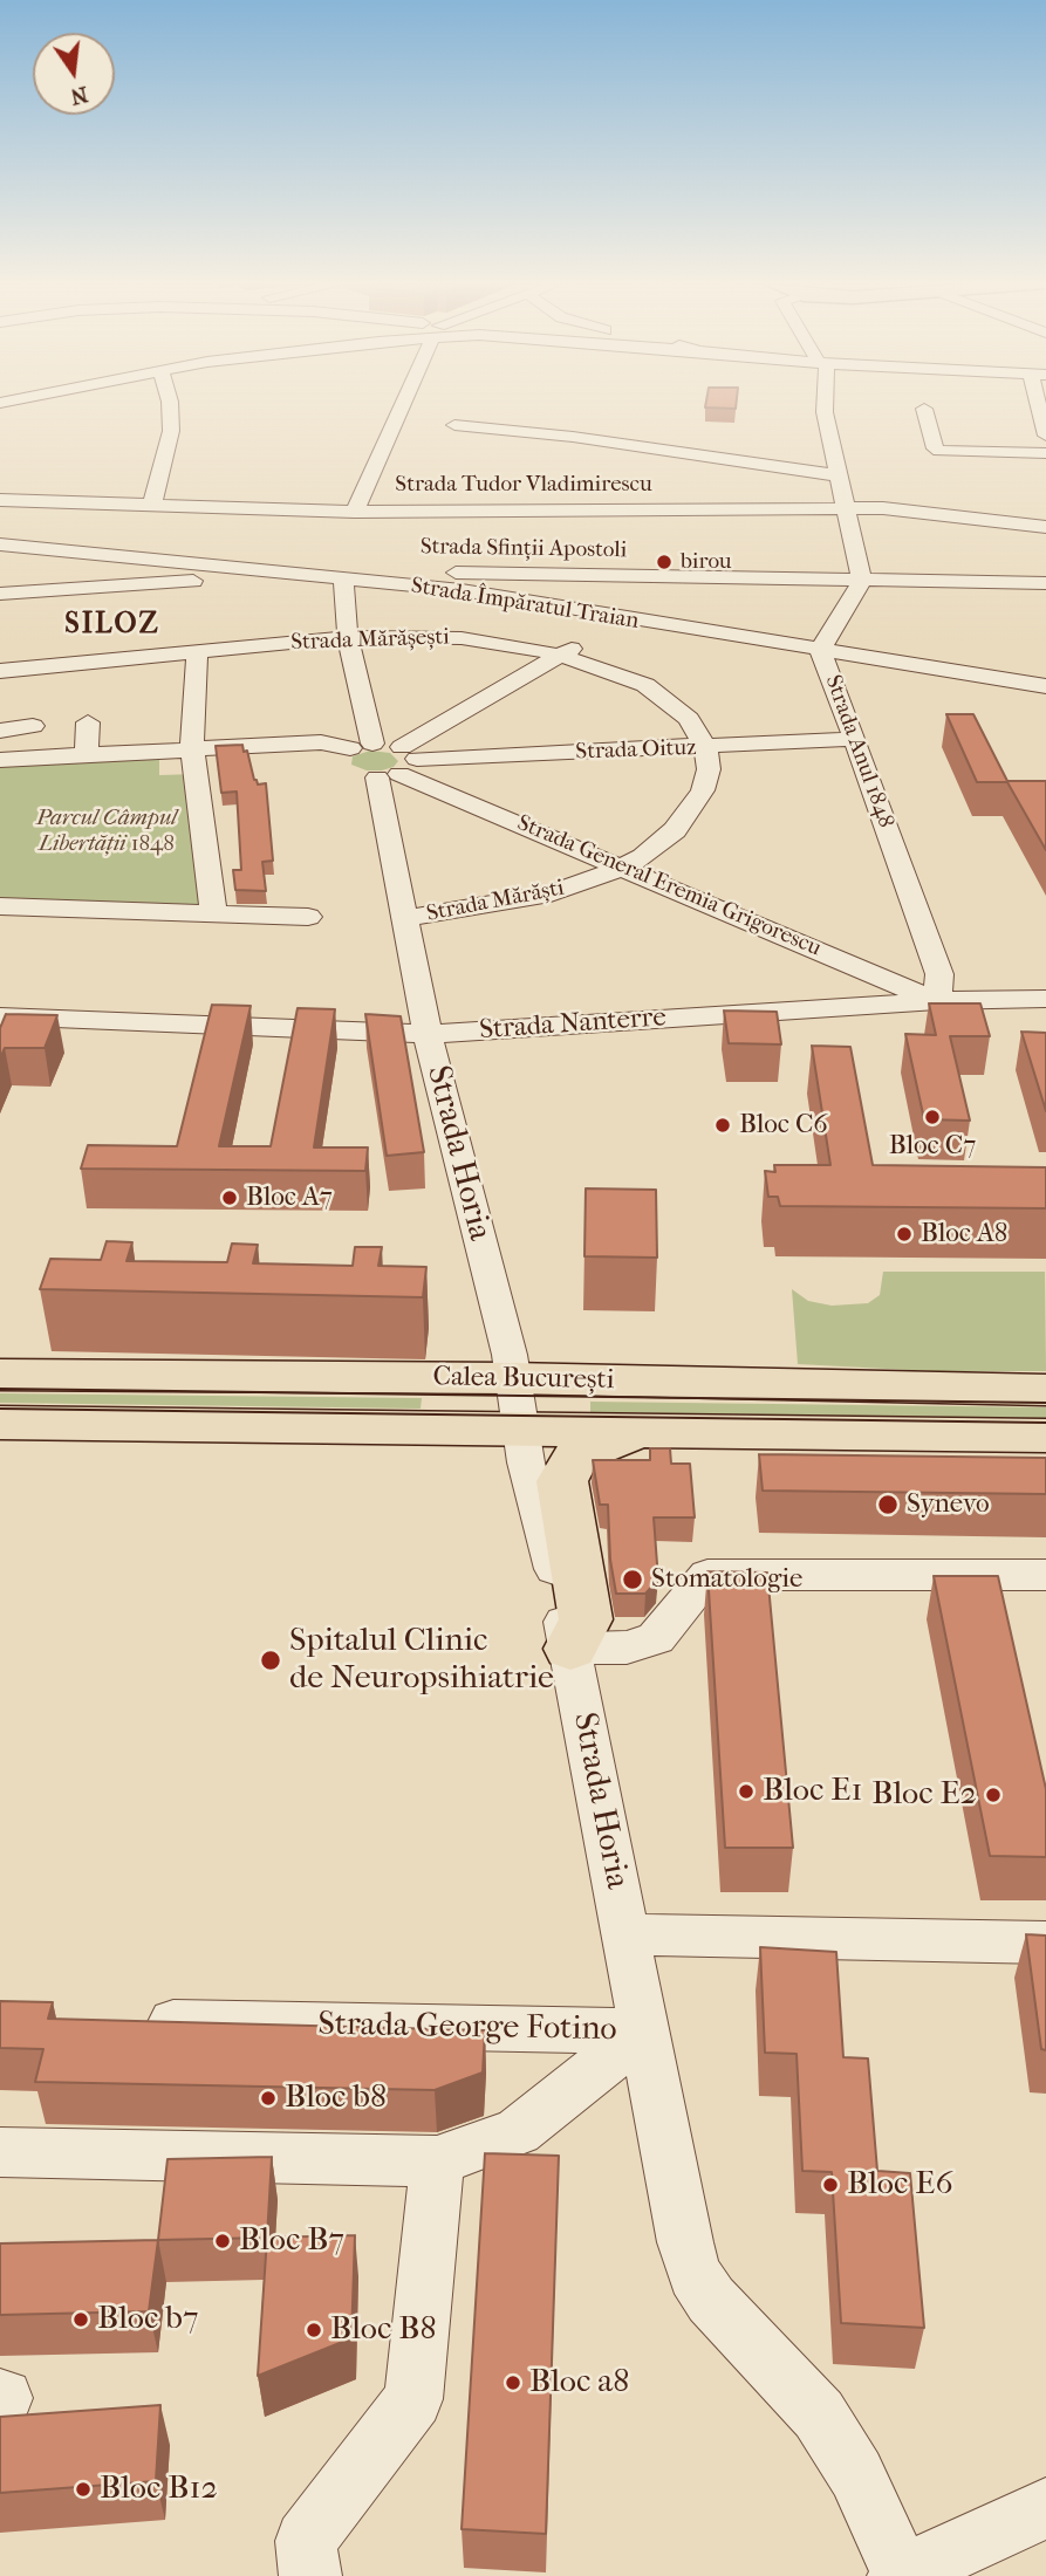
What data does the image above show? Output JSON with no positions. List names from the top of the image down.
{
  "streets": {
    "main road": ["Calea București"],
    "street": [
      "Strada Tudor Vladimirescu",
      "Strada Sfinții Apostoli",
      "Strada Împăratul Traian",
      "Strada Mărășești",
      "Strada Oituz",
      "Strada Anul 1848",
      "Strada General Eremia Grigorescu",
      "Strada Mărăști",
      "Strada Nanterre",
      "Strada Horia",
      "Strada George Fotino"
    ]
  },
  "crossings": [
    ["Strada Sfinții Apostoli", "Strada Împăratul Traian"],
    ["Strada Sfinții Apostoli", "Strada Anul 1848"],
    ["Strada Împăratul Traian", "Strada Anul 1848"],
    ["Strada Mărășești", "Strada Oituz"],
    ["Strada Mărășești", "Strada Mărăști"],
    ["Strada Oituz", "Strada Anul 1848"],
    ["Strada Oituz", "Strada General Eremia Grigorescu"],
    ["Strada Oituz", "Strada Mărăști"],
    ["Strada Oituz", "Strada Horia"],
    ["Strada Anul 1848", "Strada General Eremia Grigorescu"],
    ["Strada Anul 1848", "Strada Nanterre"],
    ["Strada General Eremia Grigorescu", "Strada Mărăști"],
    ["Strada General Eremia Grigorescu", "Strada Nanterre"],
    ["Strada General Eremia Grigorescu", "Strada Horia"],
    ["Strada Mărăști", "Strada Horia"],
    ["Strada Nanterre", "Strada Horia"],
    ["Strada Horia", "Calea București"],
    ["Strada Horia", "Strada George Fotino"]
  ],
  "districts": ["SILOZ"],
  "parks": ["Parcul Câmpul Libertății 1848"],
  "places": [
    "birou",
    "Bloc C7",
    "Bloc C6",
    "Bloc A7",
    "Bloc A8",
    "Synevo",
    "Stomatologie",
    "Spitalul Clinic de Neuropsihiatrie",
    "Bloc E1",
    "Bloc E2",
    "Bloc b8",
    "Bloc E6",
    "Bloc B7",
    "Bloc b7",
    "Bloc B8",
    "Bloc a8",
    "Bloc B12"
  ],
  "north": "bottom"
}
